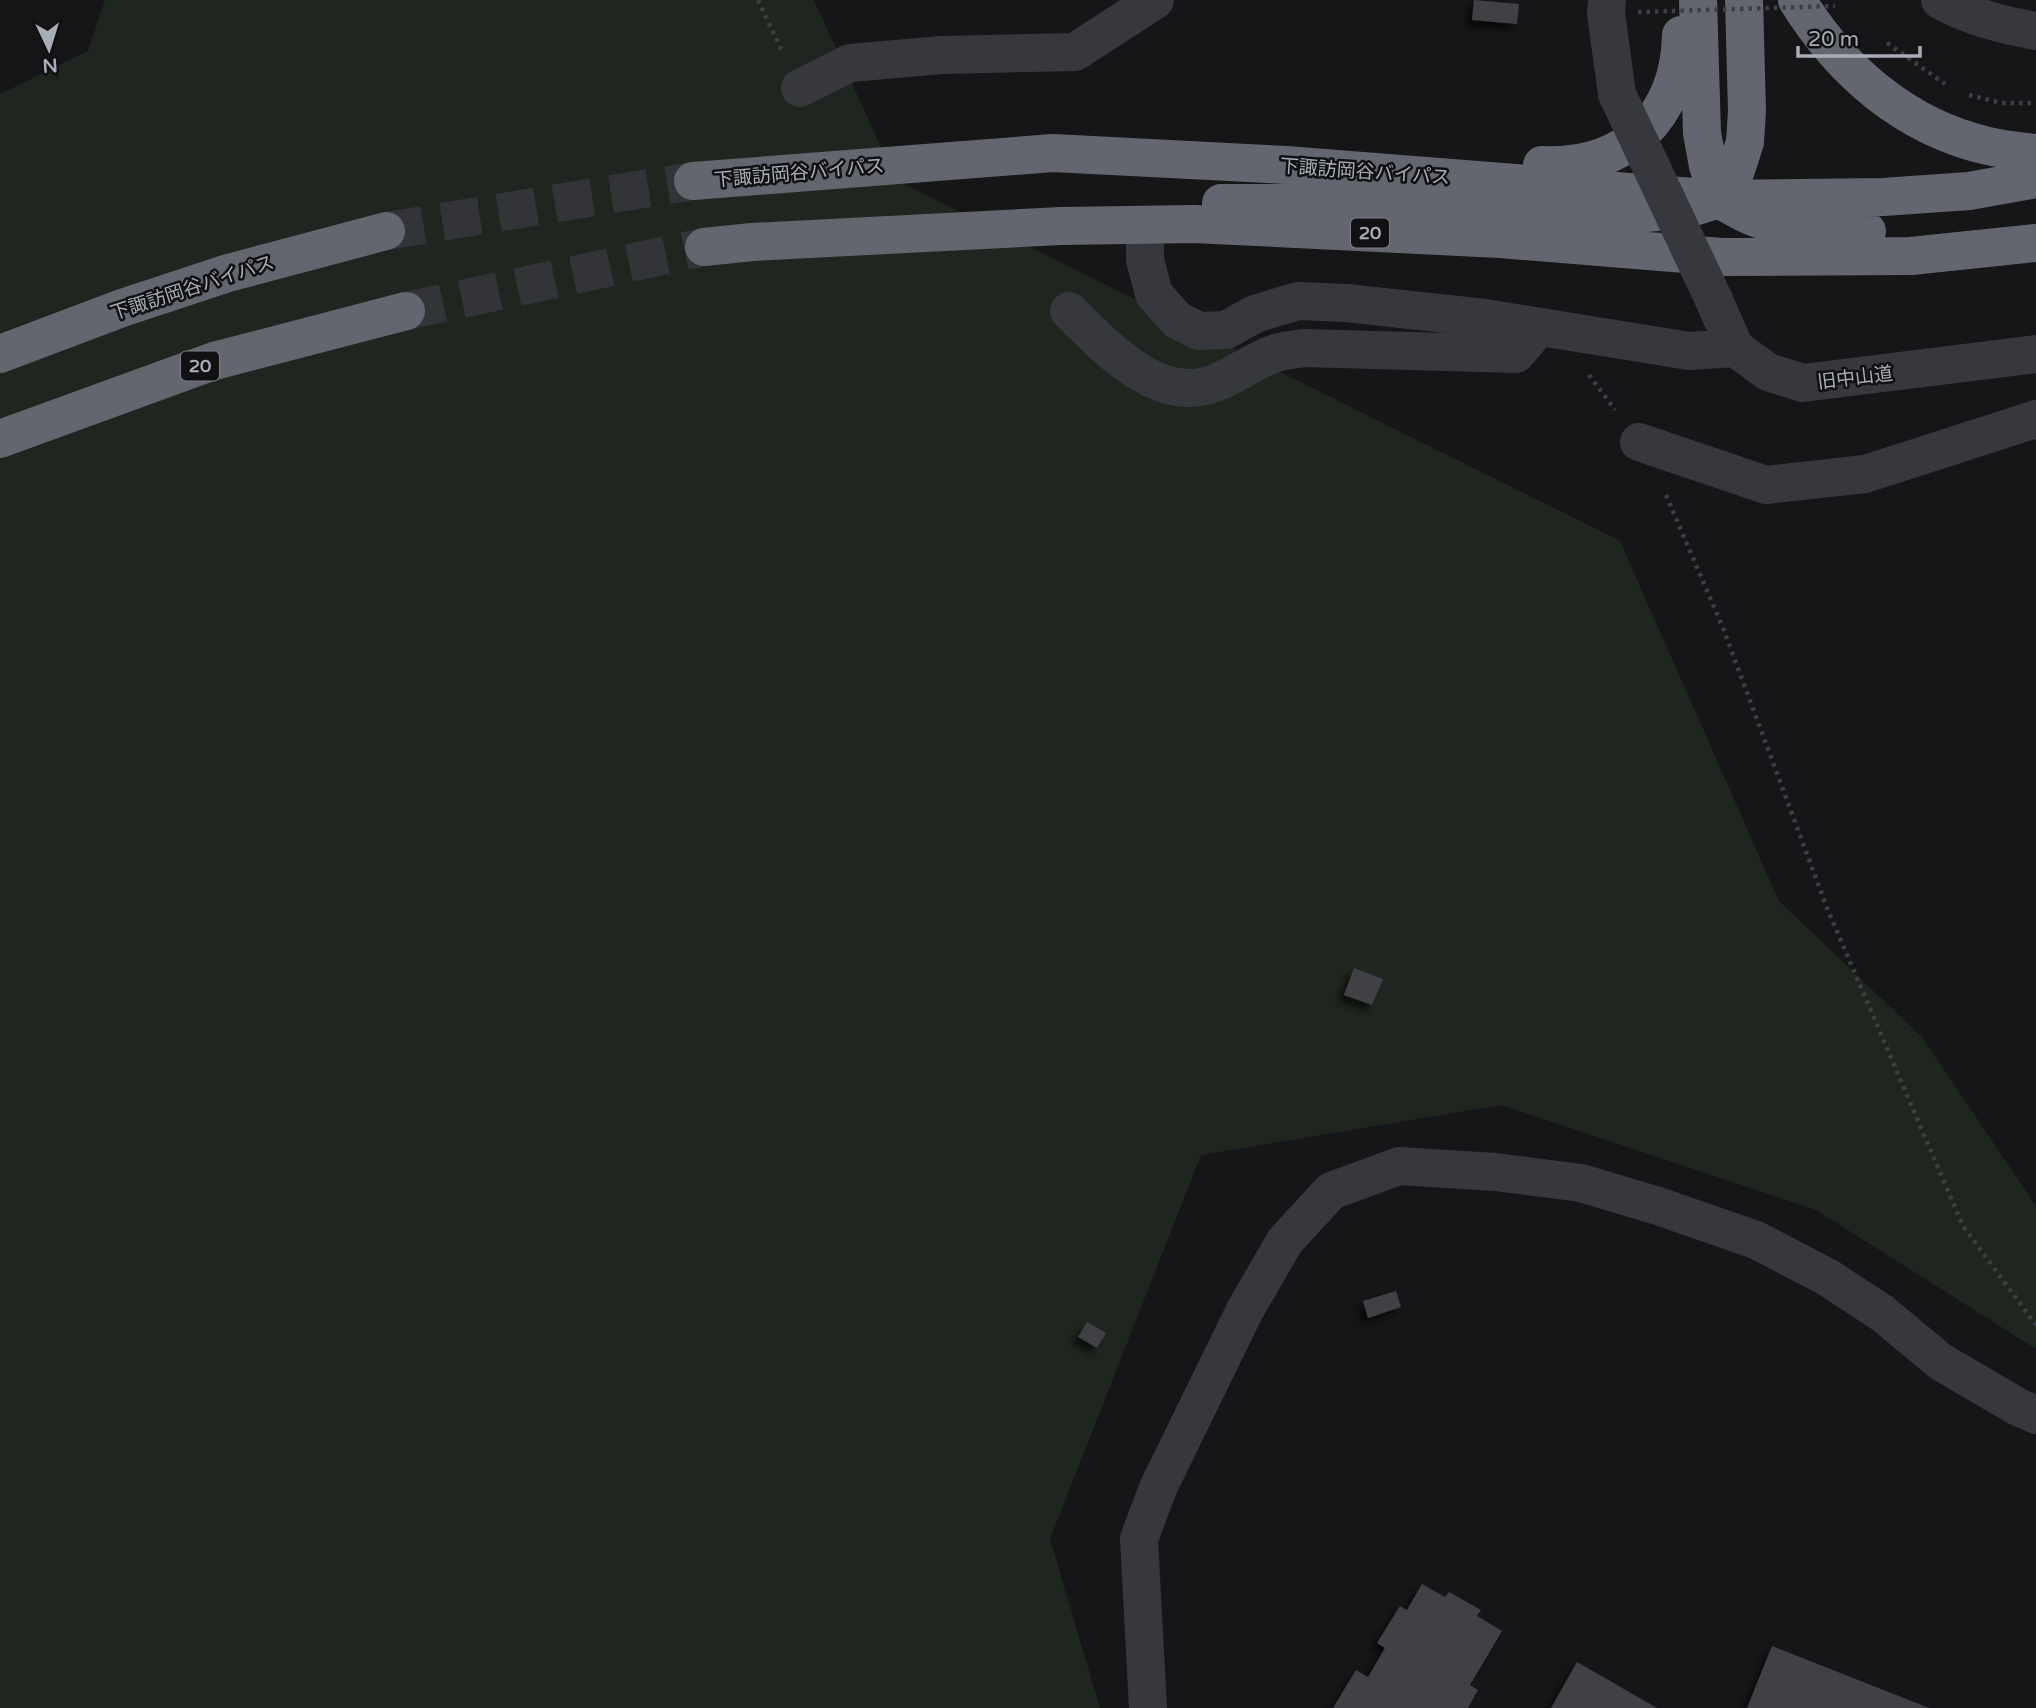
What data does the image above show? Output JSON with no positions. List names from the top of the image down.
{
  "streets": {
    "highway": ["下諏訪岡谷バイパス", "20"],
    "street": ["旧中山道"]
  },
  "scale_bar": "20 m",
  "north": "bottom"
}
